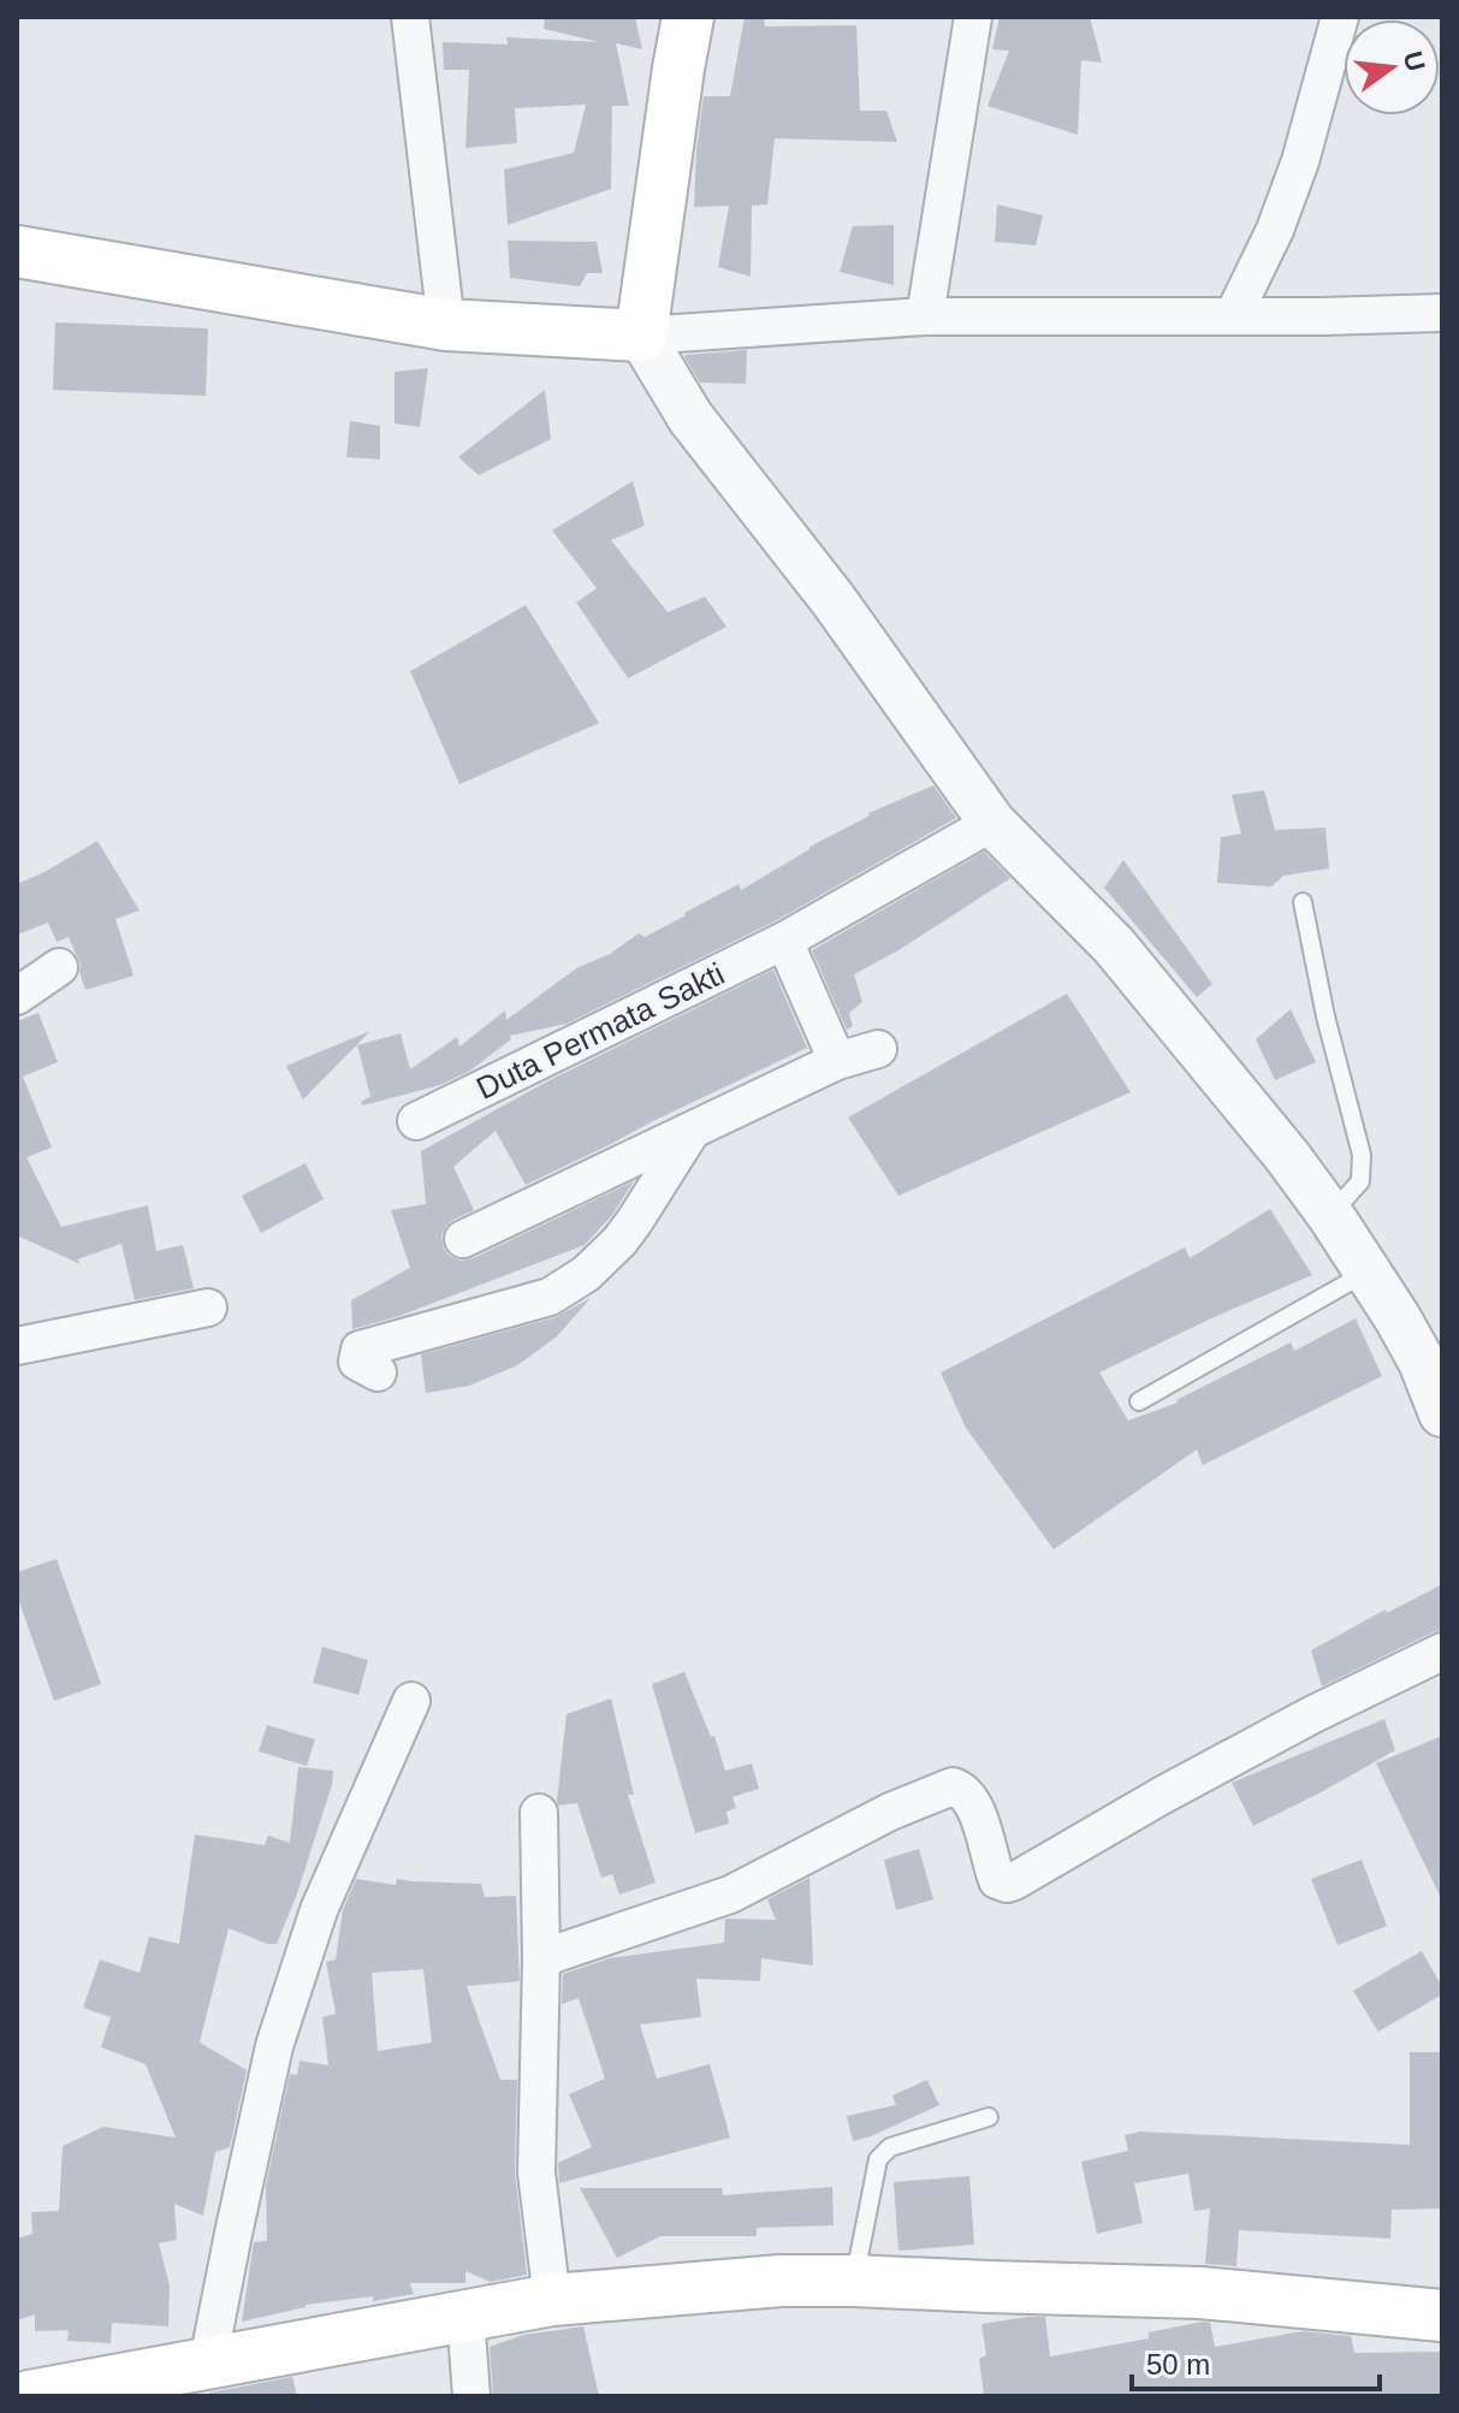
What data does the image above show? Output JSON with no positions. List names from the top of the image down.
{
  "streets": {
    "street": ["Duta Permata Sakti"]
  },
  "scale_bar": "50 m",
  "north": "right"
}
